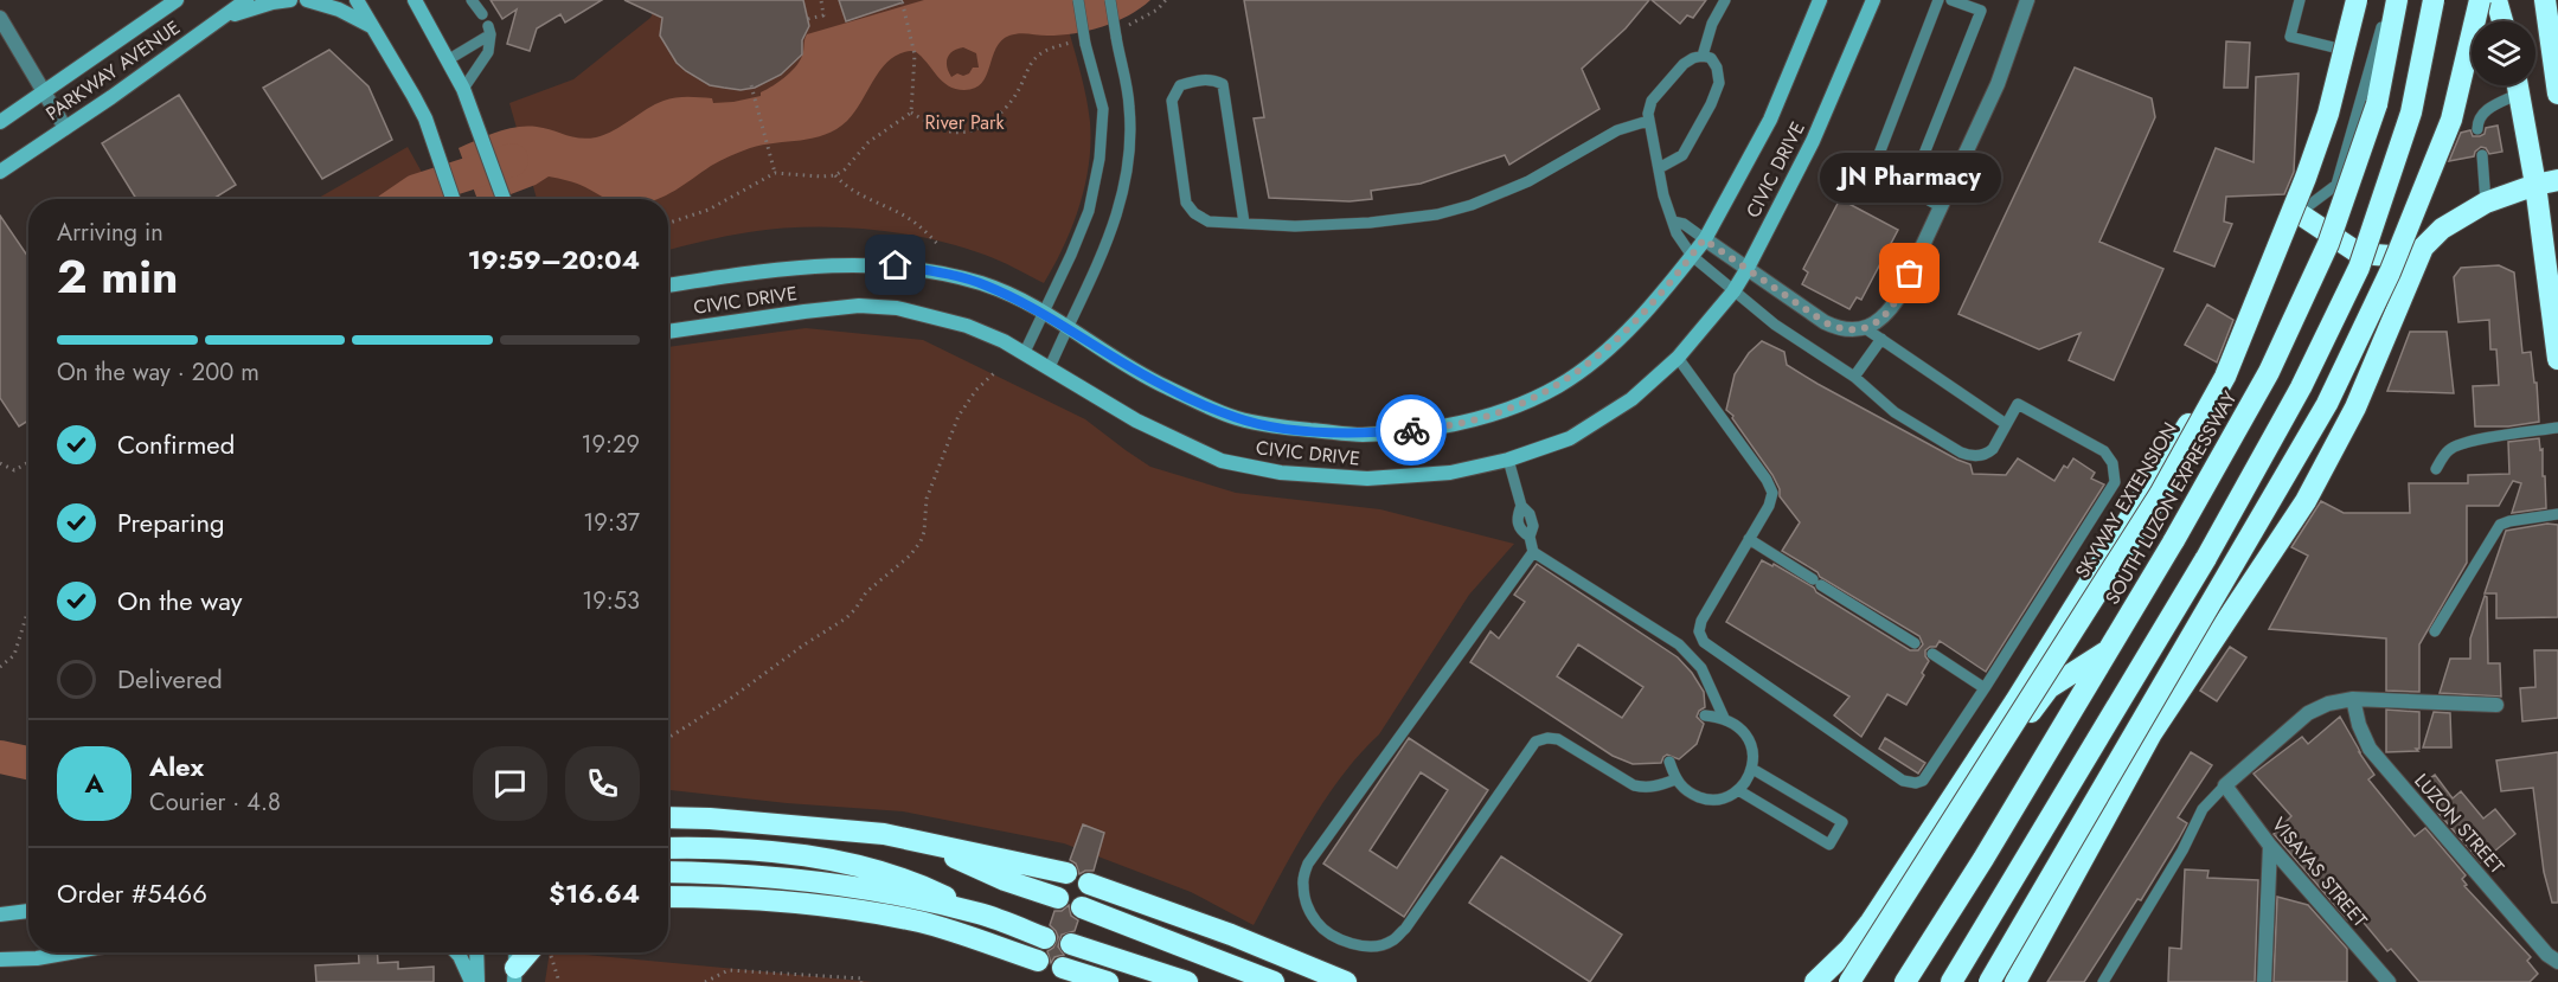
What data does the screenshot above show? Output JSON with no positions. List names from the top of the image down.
{
  "streets": {
    "highway": ["SOUTH LUZON EXPRESSWAY", "SKYWAY EXTENSION"],
    "main road": ["PARKWAY AVENUE", "CIVIC DRIVE"],
    "street": ["LUZON STREET", "VISAYAS STREET"]
  },
  "parks": ["River Park"],
  "places": ["JN Pharmacy"],
  "page": {
    "bubble": "JN Pharmacy",
    "heading": ["2 min", "Arriving in", "19:59–20:04"],
    "panel": [
      "Alex",
      "Courier · 4.8",
      "Order #5466",
      "$16.64"
    ],
    "bar": "On the way · 200 m",
    "list": [
      ["Confirmed", "19:29"],
      ["Preparing", "19:37"],
      ["On the way", "19:53"],
      "Delivered"
    ],
    "round": "A"
  }
}
